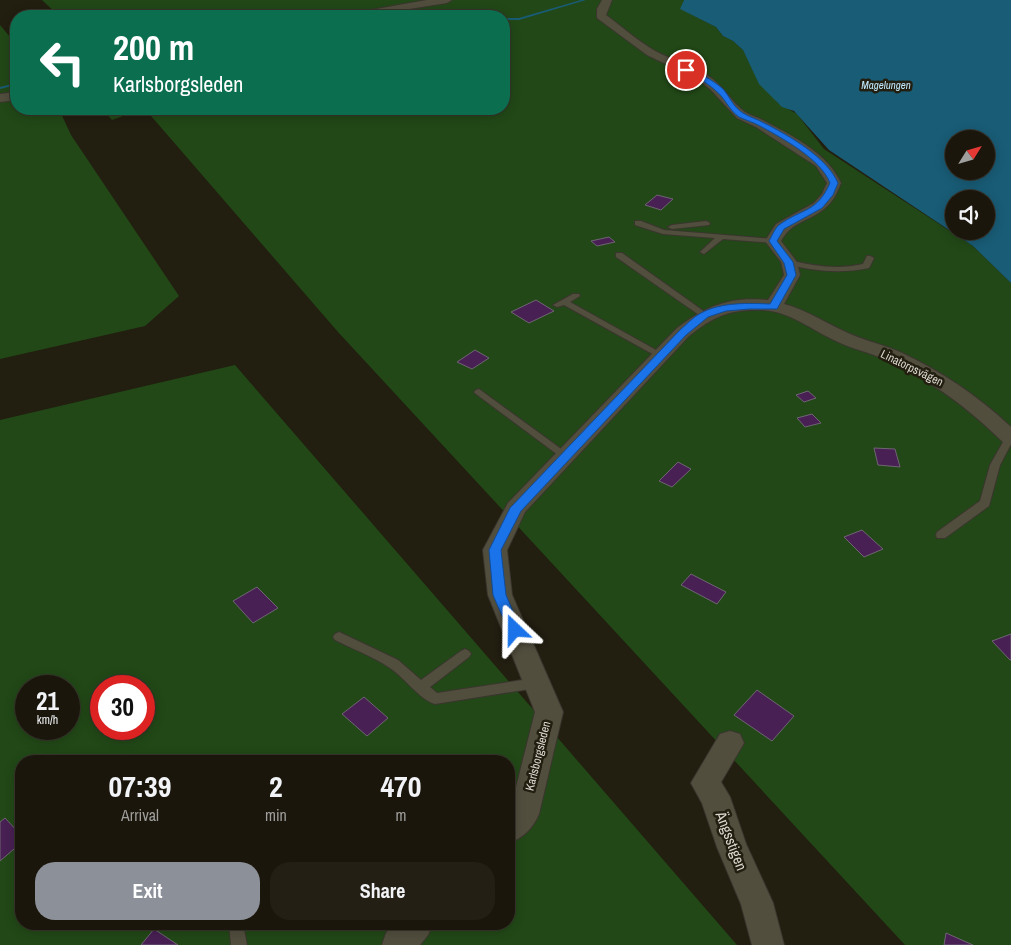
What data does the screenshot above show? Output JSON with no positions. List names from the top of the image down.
{
  "streets": {
    "street": ["Linatorpsvägen", "Karlsborgsleden", "Ängsstigen"]
  },
  "crossings": [
    ["Linatorpsvägen", "Karlsborgsleden"]
  ],
  "water": ["Magelungen"],
  "north": "top right",
  "page": {
    "turn": ["200 m", "Karlsborgsleden"],
    "speed": "21 km/h",
    "limit": "30",
    "eta": [
      "07:39",
      "Arrival",
      "2",
      "min",
      "470",
      "m"
    ],
    "buttons": ["Exit", "Share"]
  }
}
